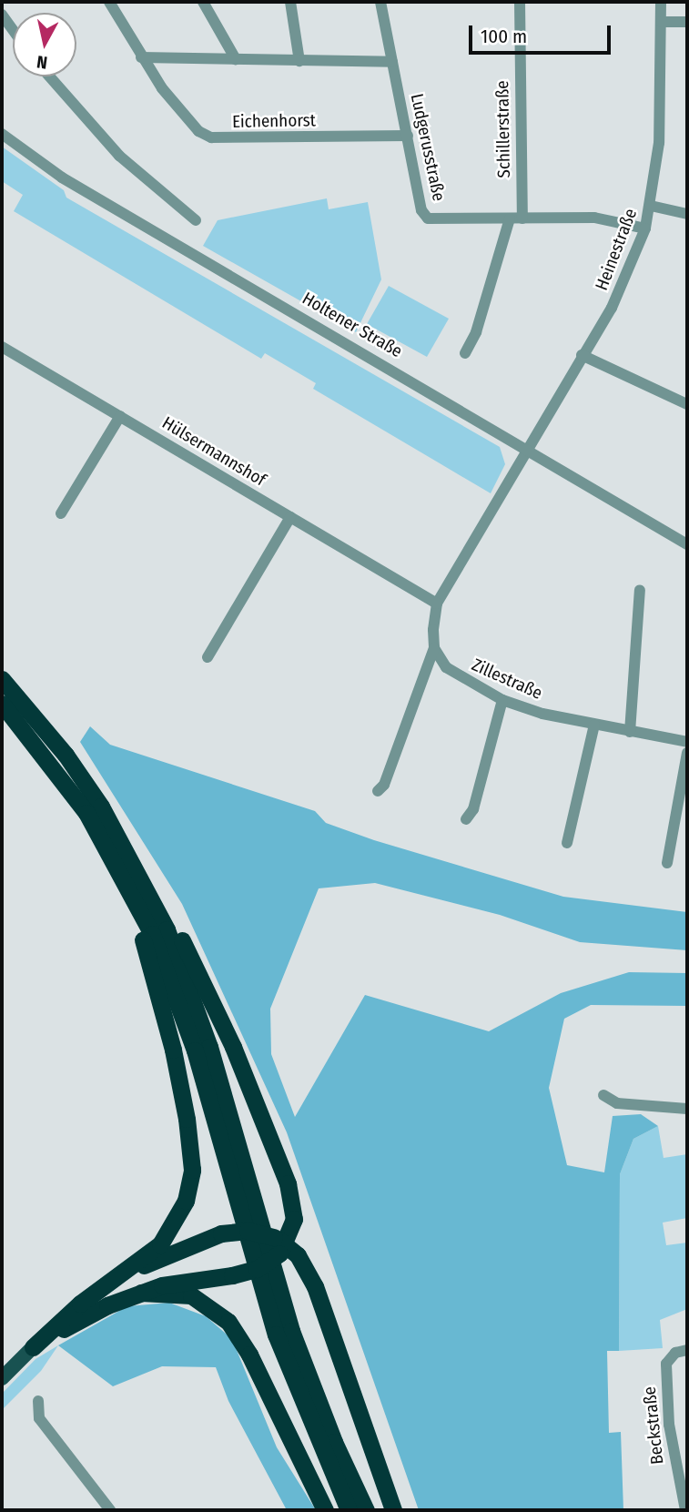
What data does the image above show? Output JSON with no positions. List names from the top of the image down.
{
  "streets": {
    "street": [
      "Eichenhorst",
      "Schillerstraße",
      "Ludgerusstraße",
      "Heinestraße",
      "Holtener Straße",
      "Hülsermannshof",
      "Zillestraße",
      "Beckstraße"
    ]
  },
  "crossings": [
    ["Eichenhorst", "Ludgerusstraße"],
    ["Schillerstraße", "Ludgerusstraße"],
    ["Ludgerusstraße", "Heinestraße"],
    ["Heinestraße", "Holtener Straße"]
  ],
  "scale_bar": "100 m",
  "north": "bottom"
}
